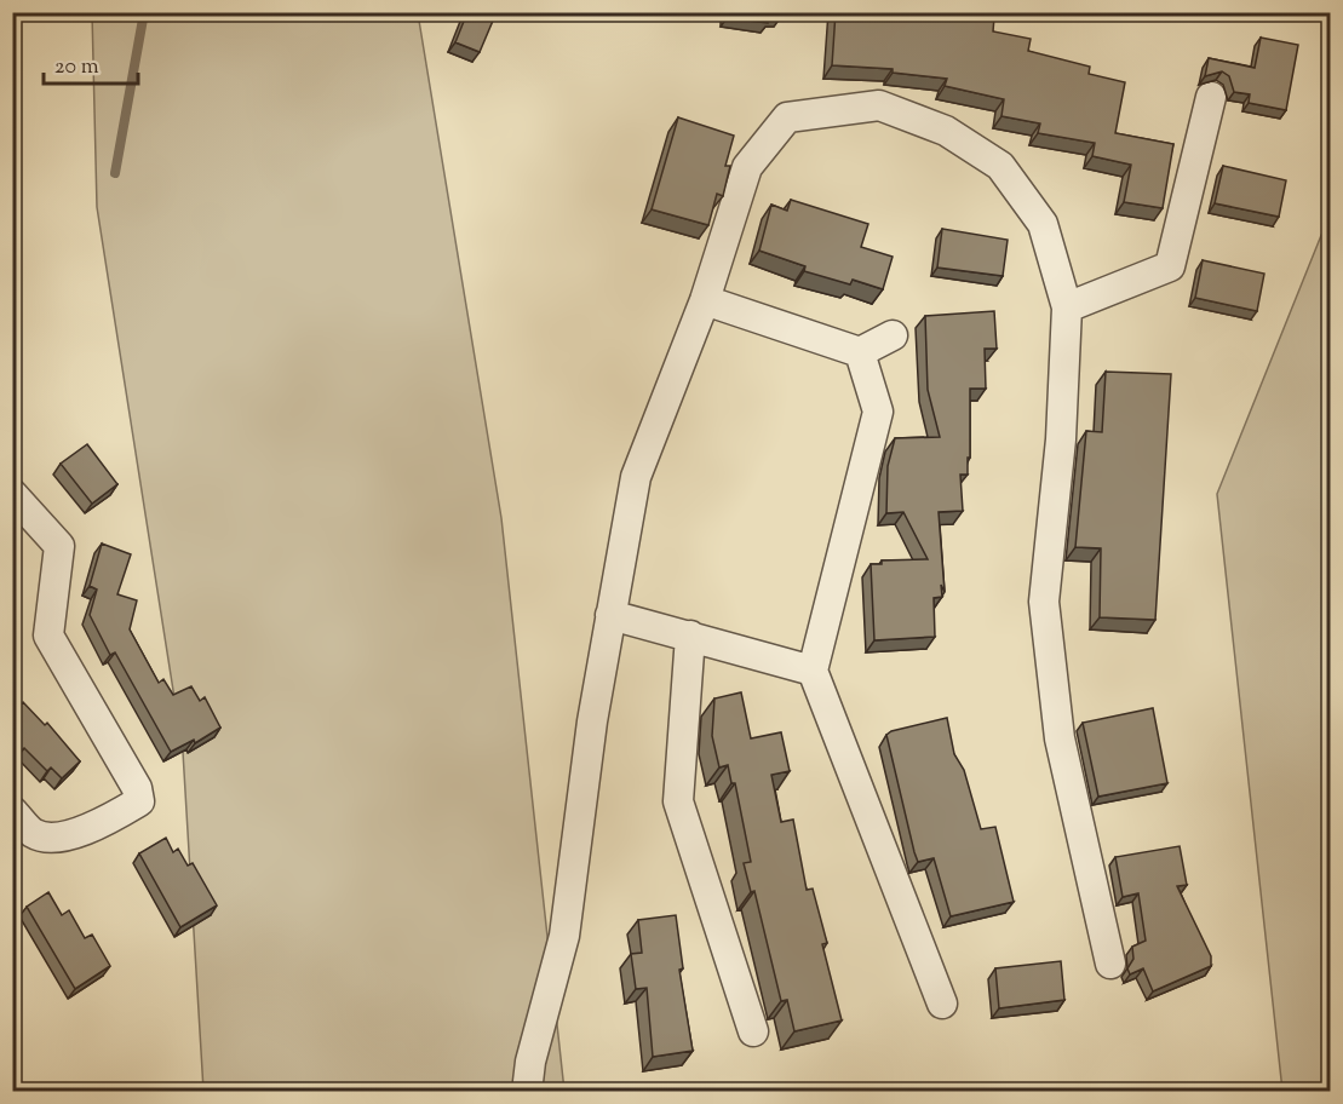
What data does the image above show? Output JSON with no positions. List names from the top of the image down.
{
  "scale_bar": "20 m"
}
